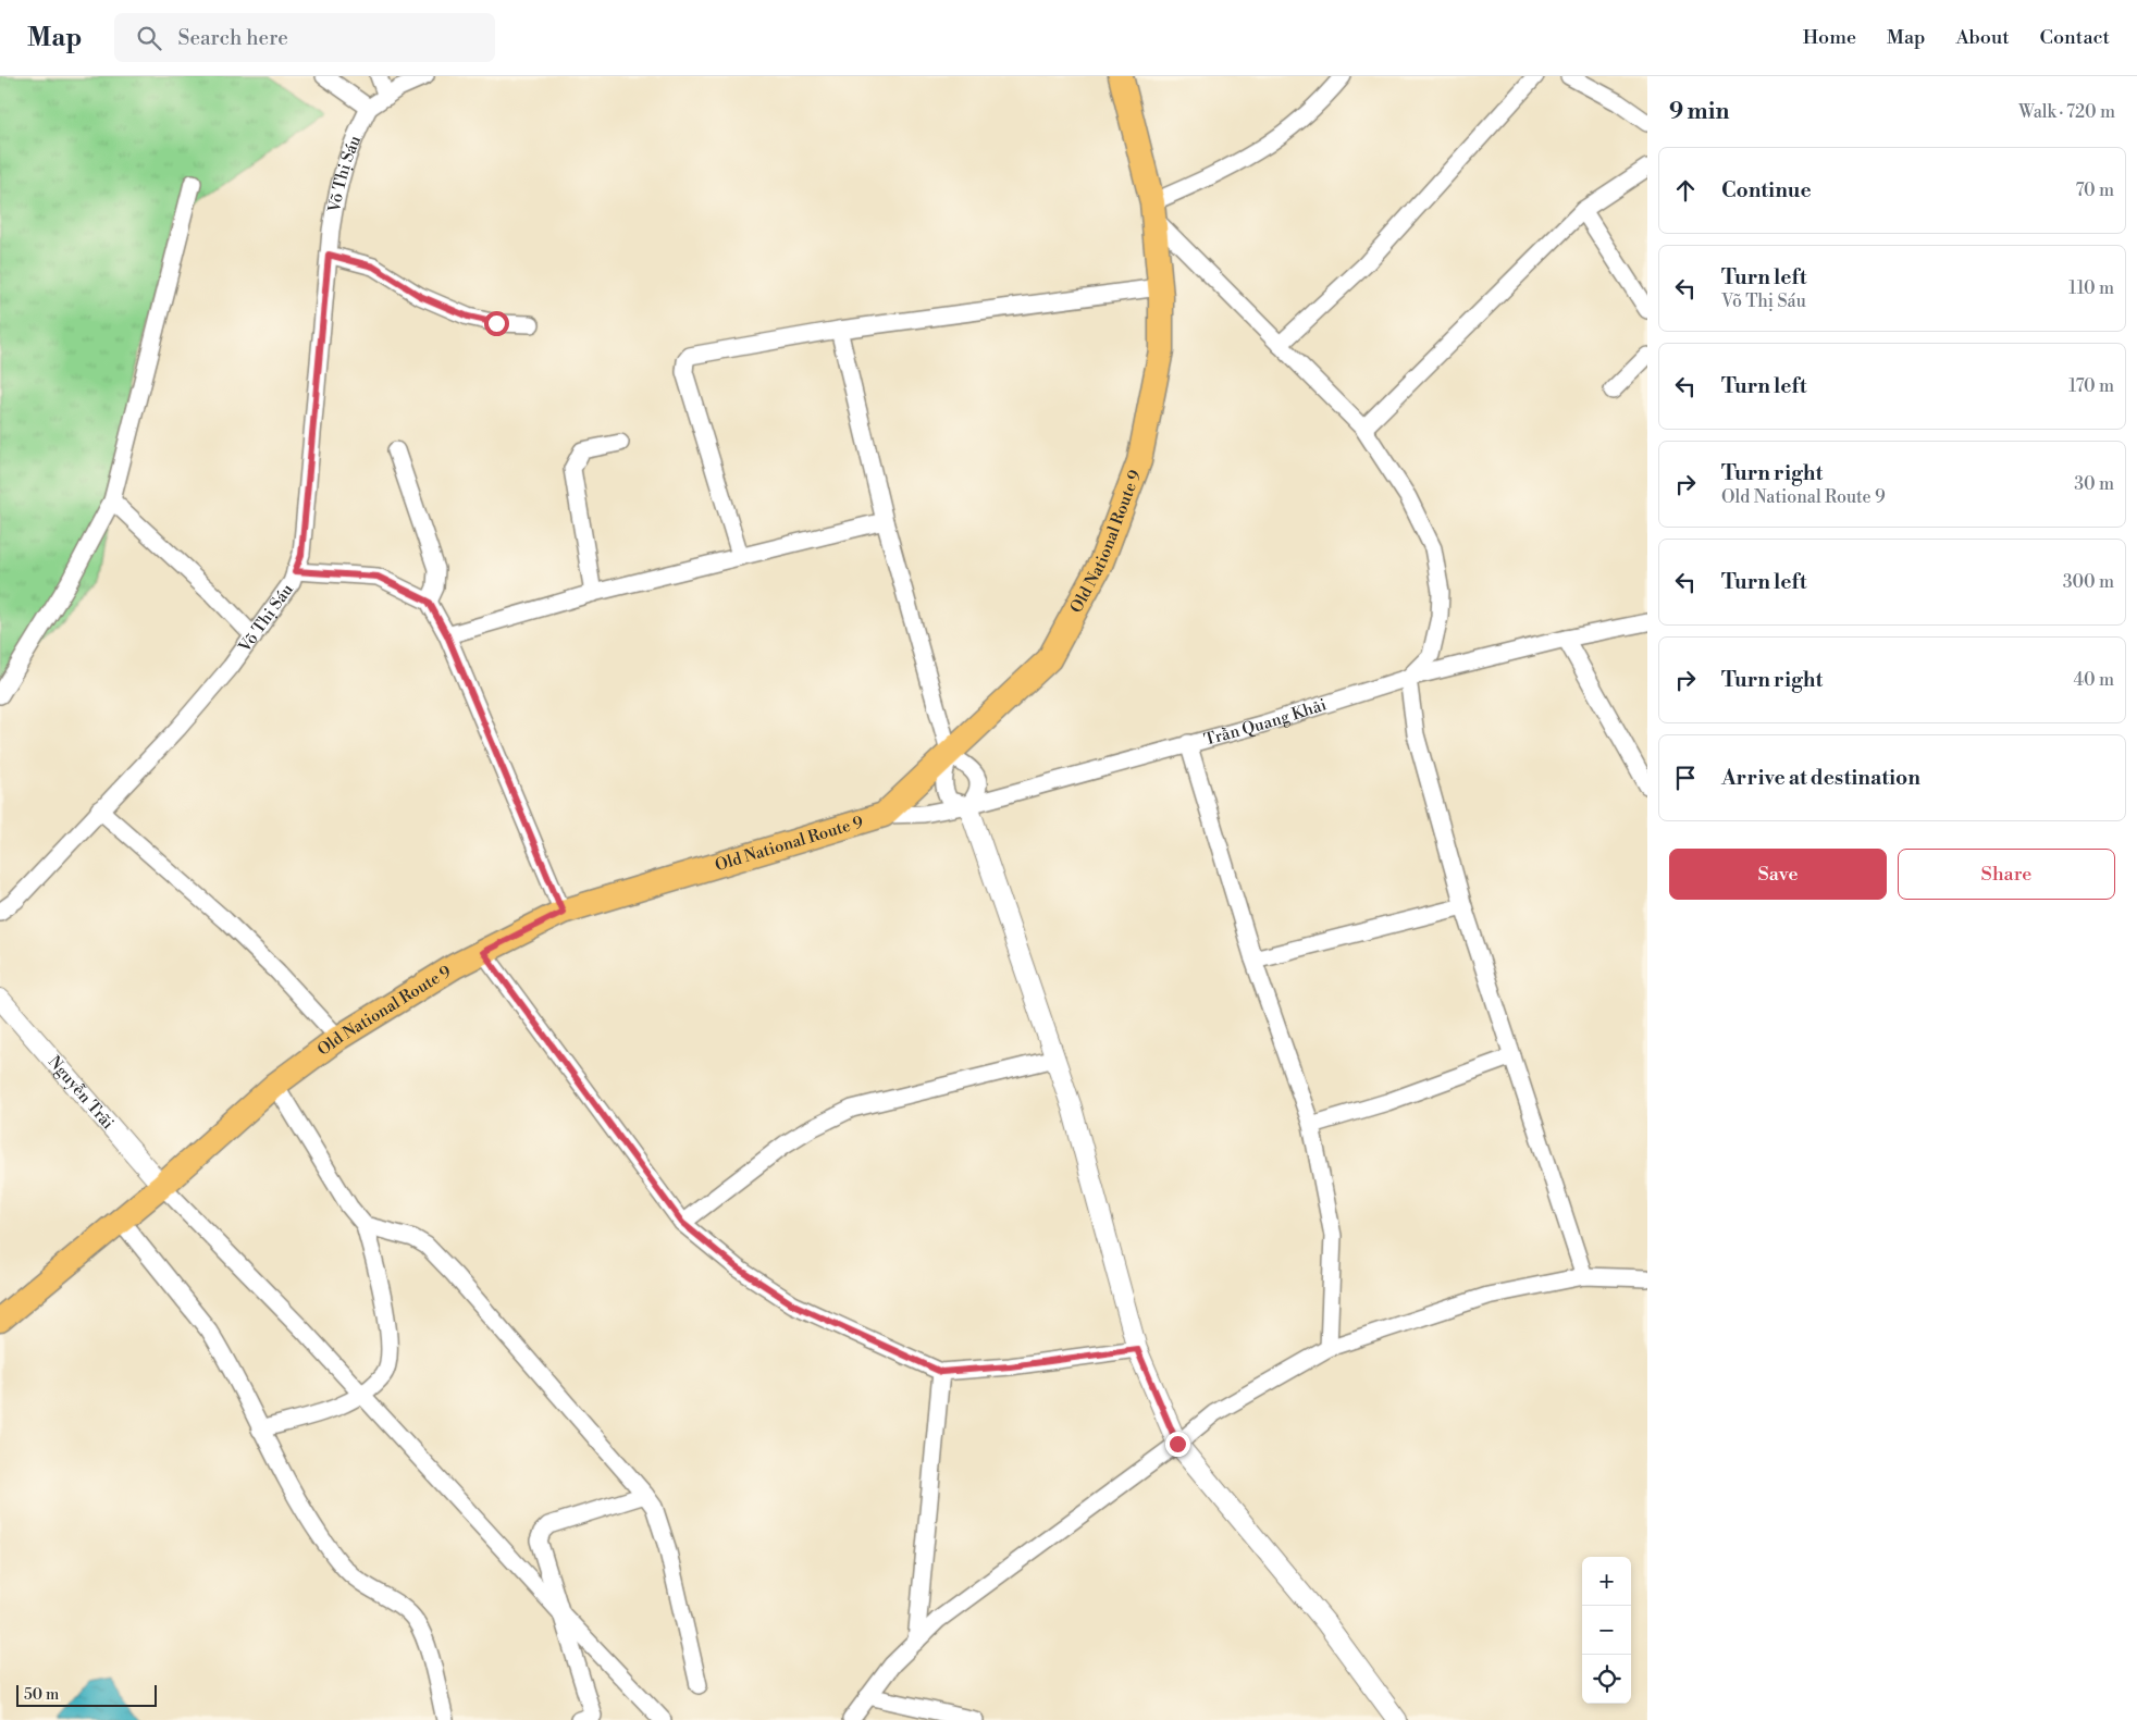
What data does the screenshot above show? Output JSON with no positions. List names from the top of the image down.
{
  "streets": {
    "main road": ["Old National Route 9"],
    "street": ["Võ Thị Sáu", "Trần Quang Khải", "Nguyễn Trãi"]
  },
  "crossings": [
    ["Old National Route 9", "Trần Quang Khải"],
    ["Old National Route 9", "Nguyễn Trãi"]
  ],
  "scale_bar": "50 m",
  "page": {
    "header": "Map",
    "search": "Search here",
    "nav": [
      "Home",
      "Map",
      "About",
      "Contact"
    ],
    "heading": ["9 min", "Walk · 720 m"],
    "list": [
      ["Continue", "70 m"],
      ["Turn left", "Võ Thị Sáu", "110 m"],
      ["Turn left", "170 m"],
      ["Turn right", "Old National Route 9", "30 m"],
      ["Turn left", "300 m"],
      ["Turn right", "40 m"],
      "Arrive at destination"
    ],
    "buttons": ["Save", "Share"],
    "map_buttons": ["+", "−"],
    "scale": "50 m"
  }
}
